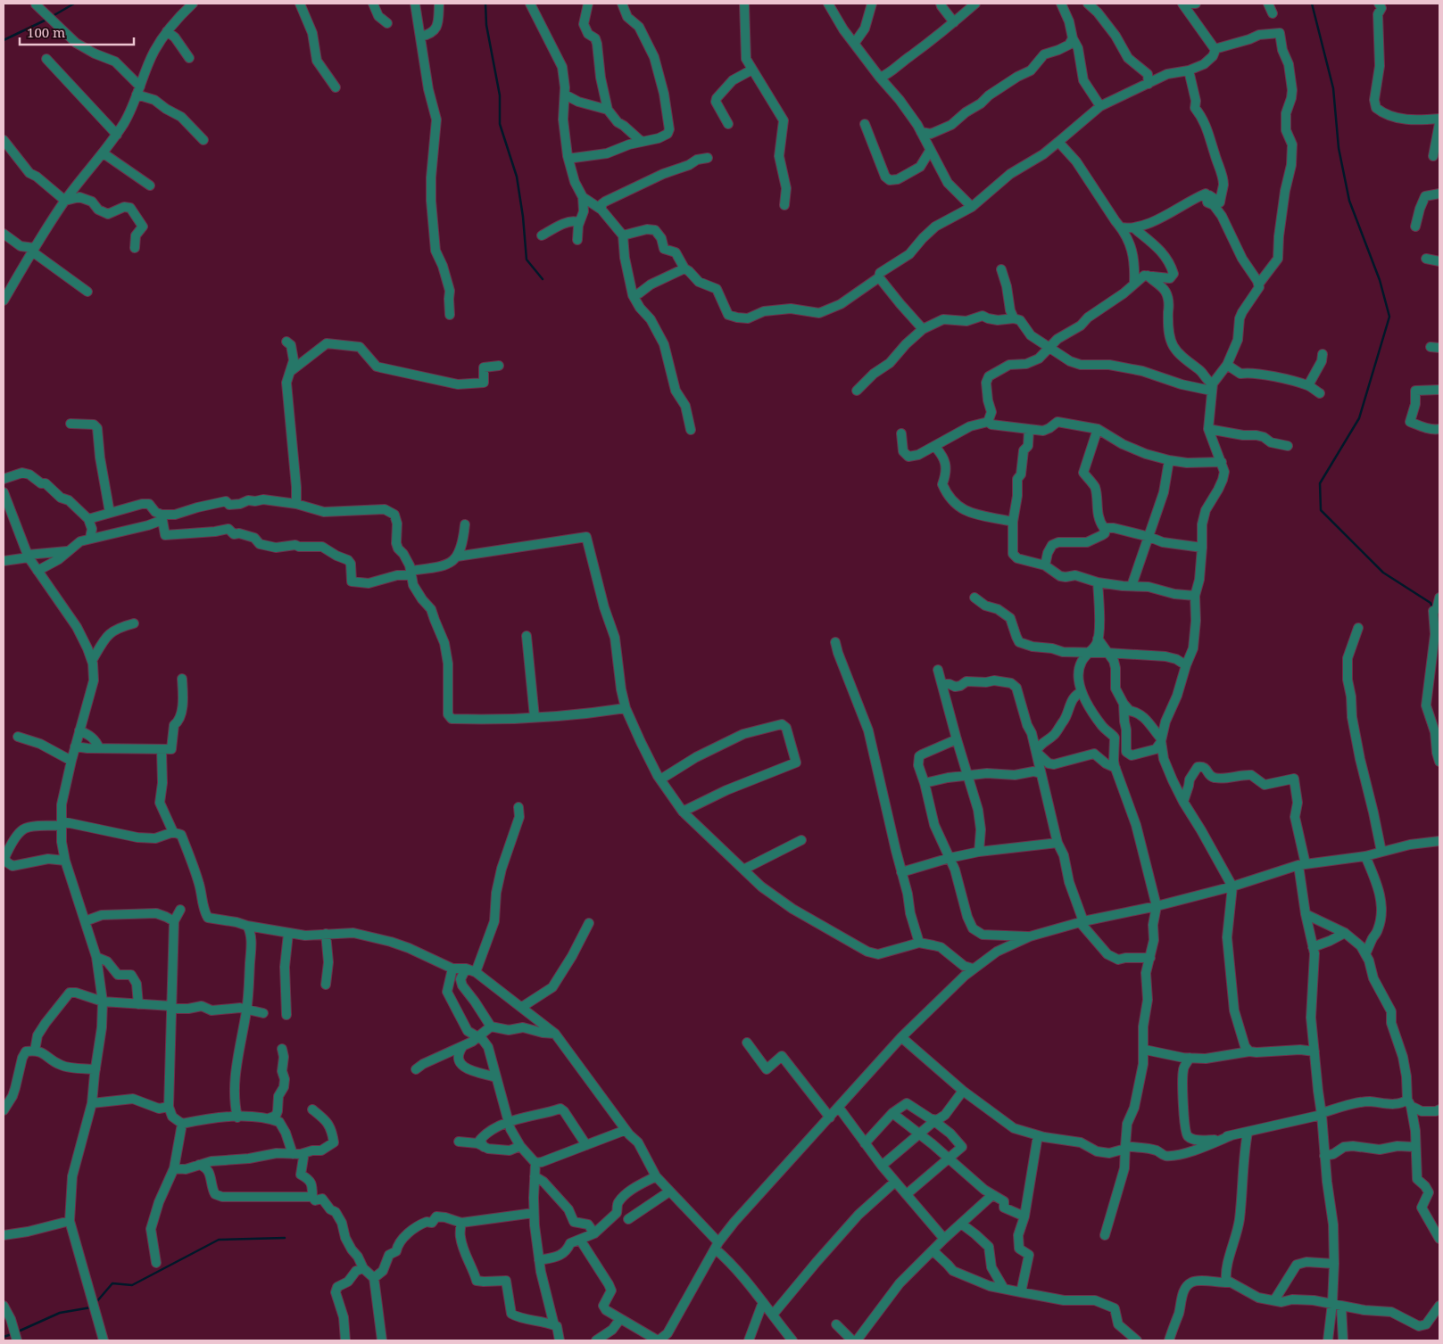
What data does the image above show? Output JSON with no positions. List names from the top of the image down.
{
  "scale_bar": "100 m"
}
